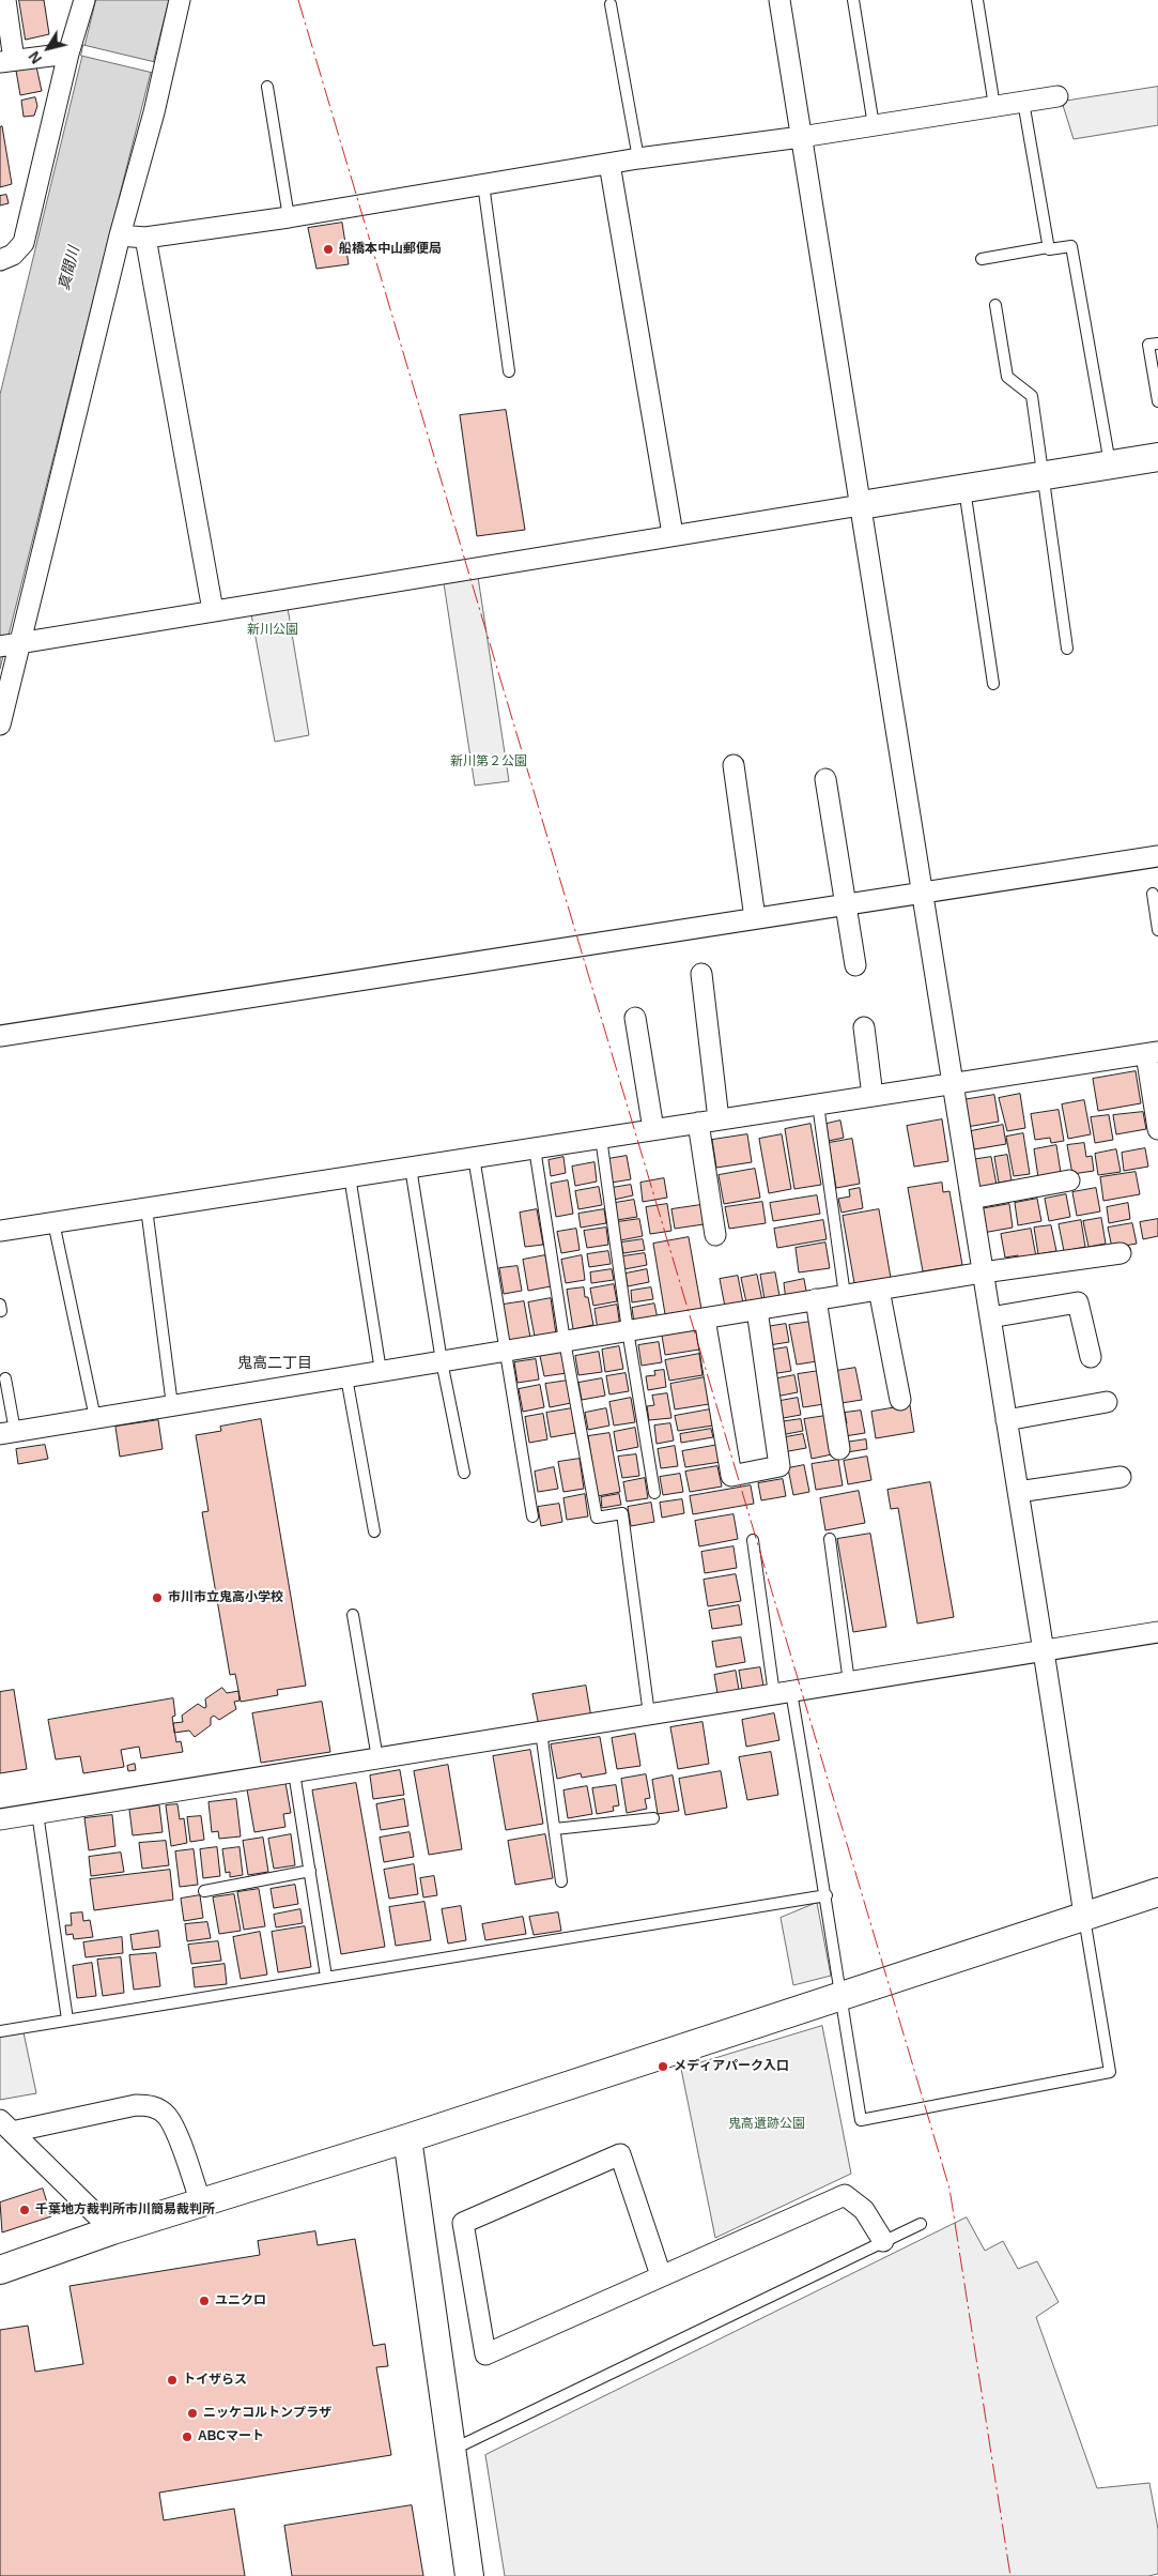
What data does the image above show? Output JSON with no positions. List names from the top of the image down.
{
  "districts": ["鬼高二丁目"],
  "water": ["真間川"],
  "parks": ["新川公園", "新川第２公園", "鬼高遺跡公園"],
  "places": [
    "船橋本中山郵便局",
    "市川市立鬼高小学校",
    "メディアパーク入口",
    "千葉地方裁判所市川簡易裁判所",
    "ユニクロ",
    "トイザらス",
    "ニッケコルトンプラザ",
    "ABCマート"
  ],
  "north": "bottom left"
}
